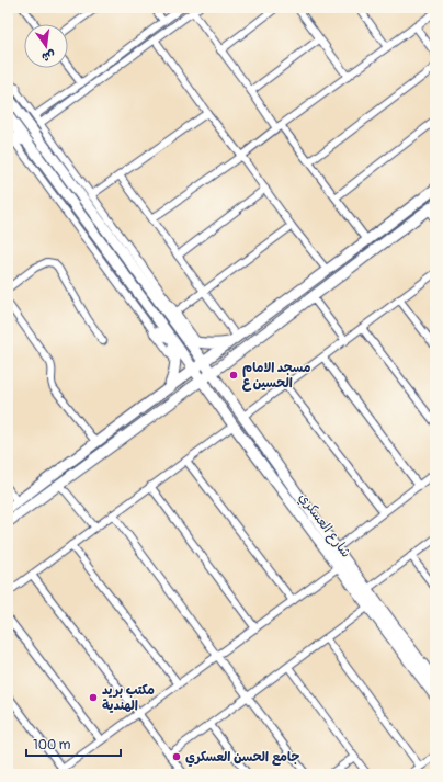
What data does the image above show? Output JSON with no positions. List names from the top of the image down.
{
  "streets": {
    "main road": ["شارع العسكري"]
  },
  "places": ["مسجد الامام الحسين ع", "مكتب بريد الهندية", "جامع الحسن العسكري"],
  "scale_bar": "100 m",
  "north": "bottom"
}
